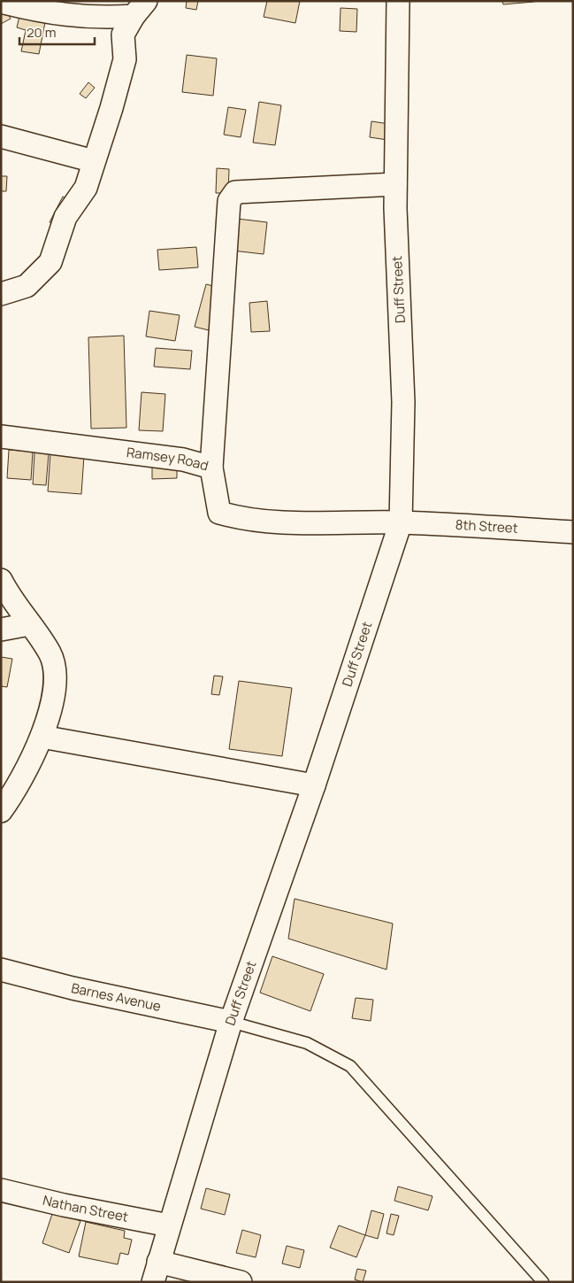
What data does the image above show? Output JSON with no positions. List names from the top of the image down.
{
  "streets": {
    "street": [
      "Duff Street",
      "Ramsey Road",
      "8th Street",
      "Barnes Avenue",
      "Nathan Street"
    ]
  },
  "crossings": [
    ["Duff Street", "Ramsey Road"],
    ["Duff Street", "8th Street"],
    ["Duff Street", "Barnes Avenue"],
    ["Duff Street", "Nathan Street"],
    ["Ramsey Road", "8th Street"]
  ],
  "scale_bar": "20 m"
}
